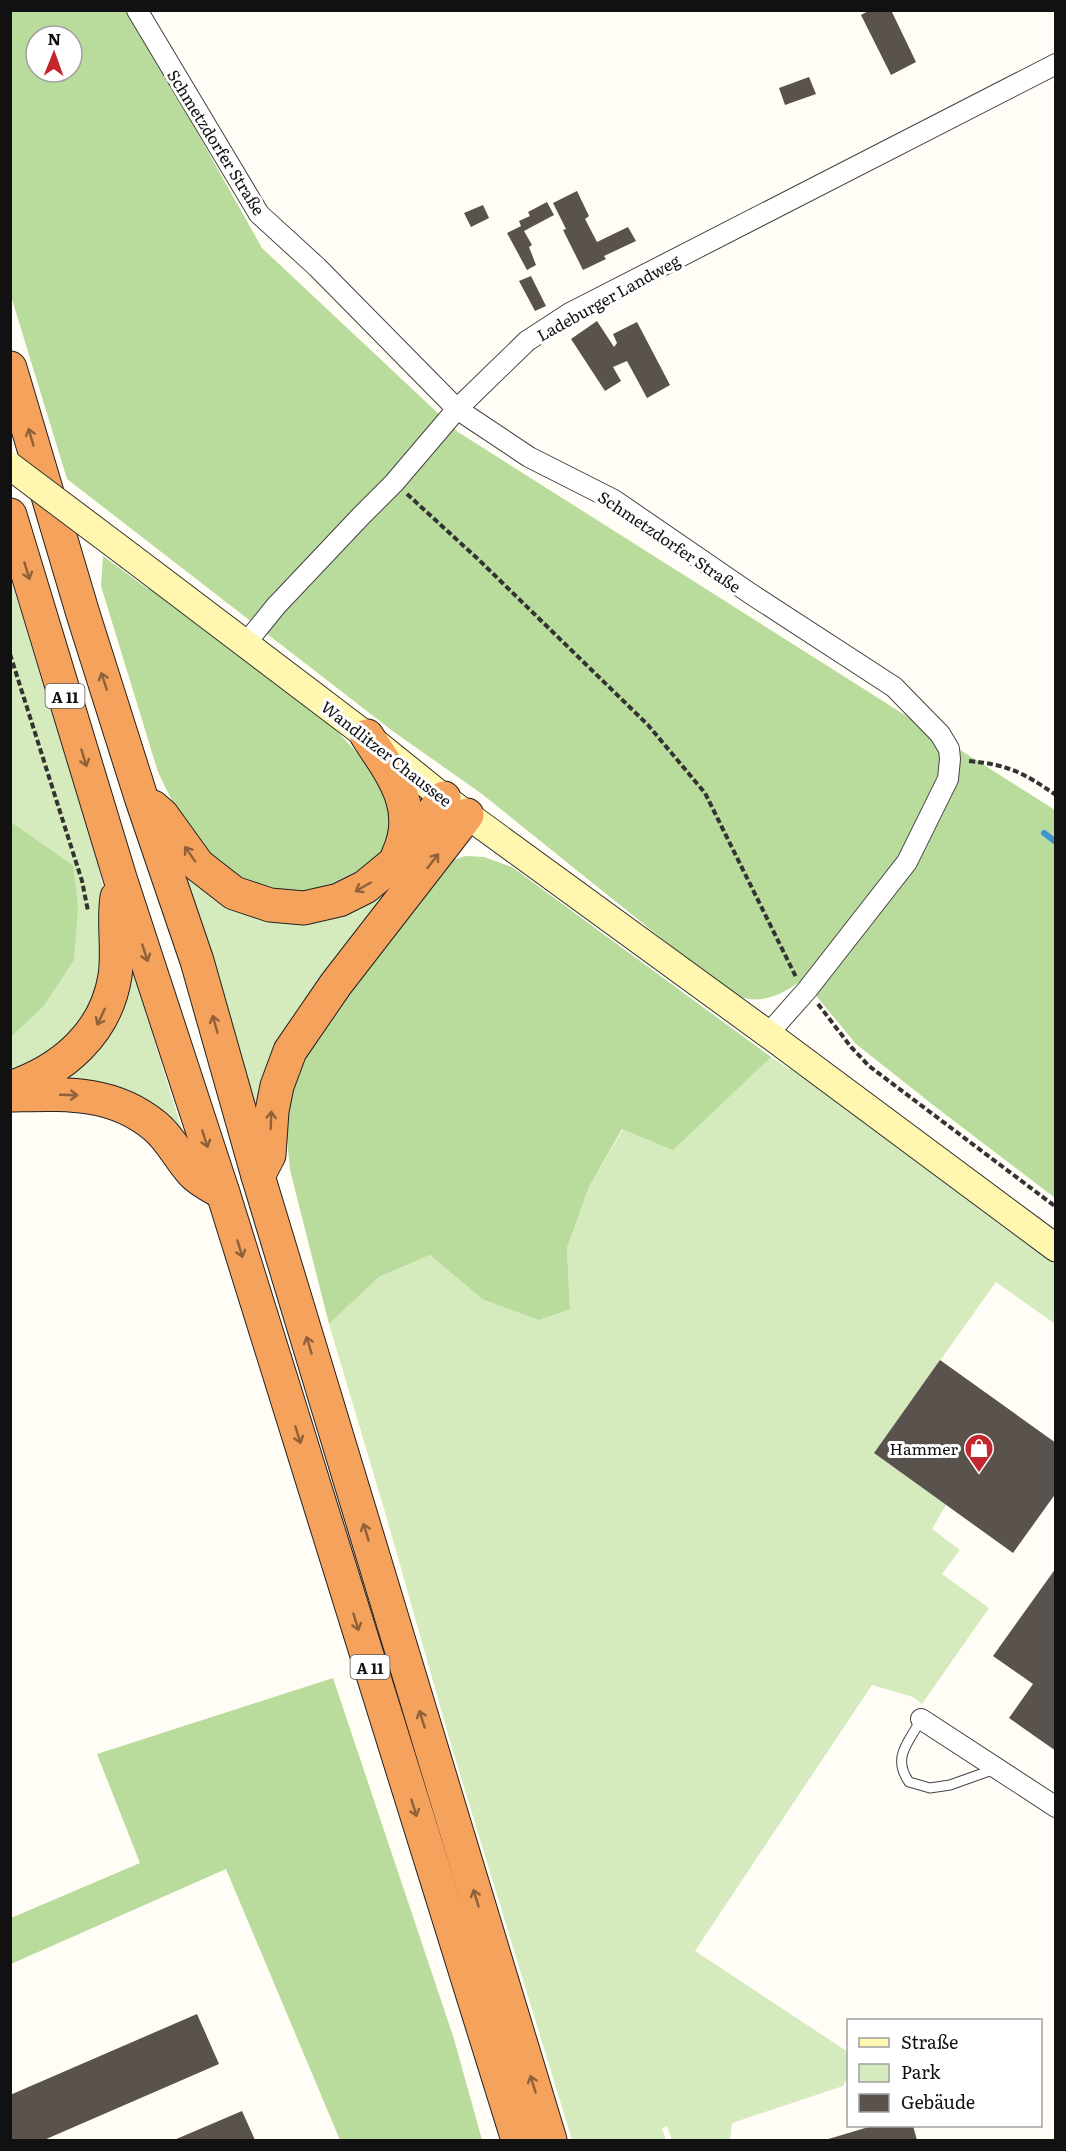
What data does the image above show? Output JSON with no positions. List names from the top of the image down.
{
  "streets": {
    "highway": ["A 11"],
    "main road": ["Wandlitzer Chaussee"],
    "street": ["Schmetzdorfer Straße", "Ladeburger Landweg"]
  },
  "crossings": [
    ["Schmetzdorfer Straße", "Ladeburger Landweg"],
    ["Ladeburger Landweg", "Wandlitzer Chaussee"]
  ],
  "places": {
    "shop": ["Hammer"]
  },
  "legend": ["Straße", "Park", "Gebäude"],
  "north": "top"
}
